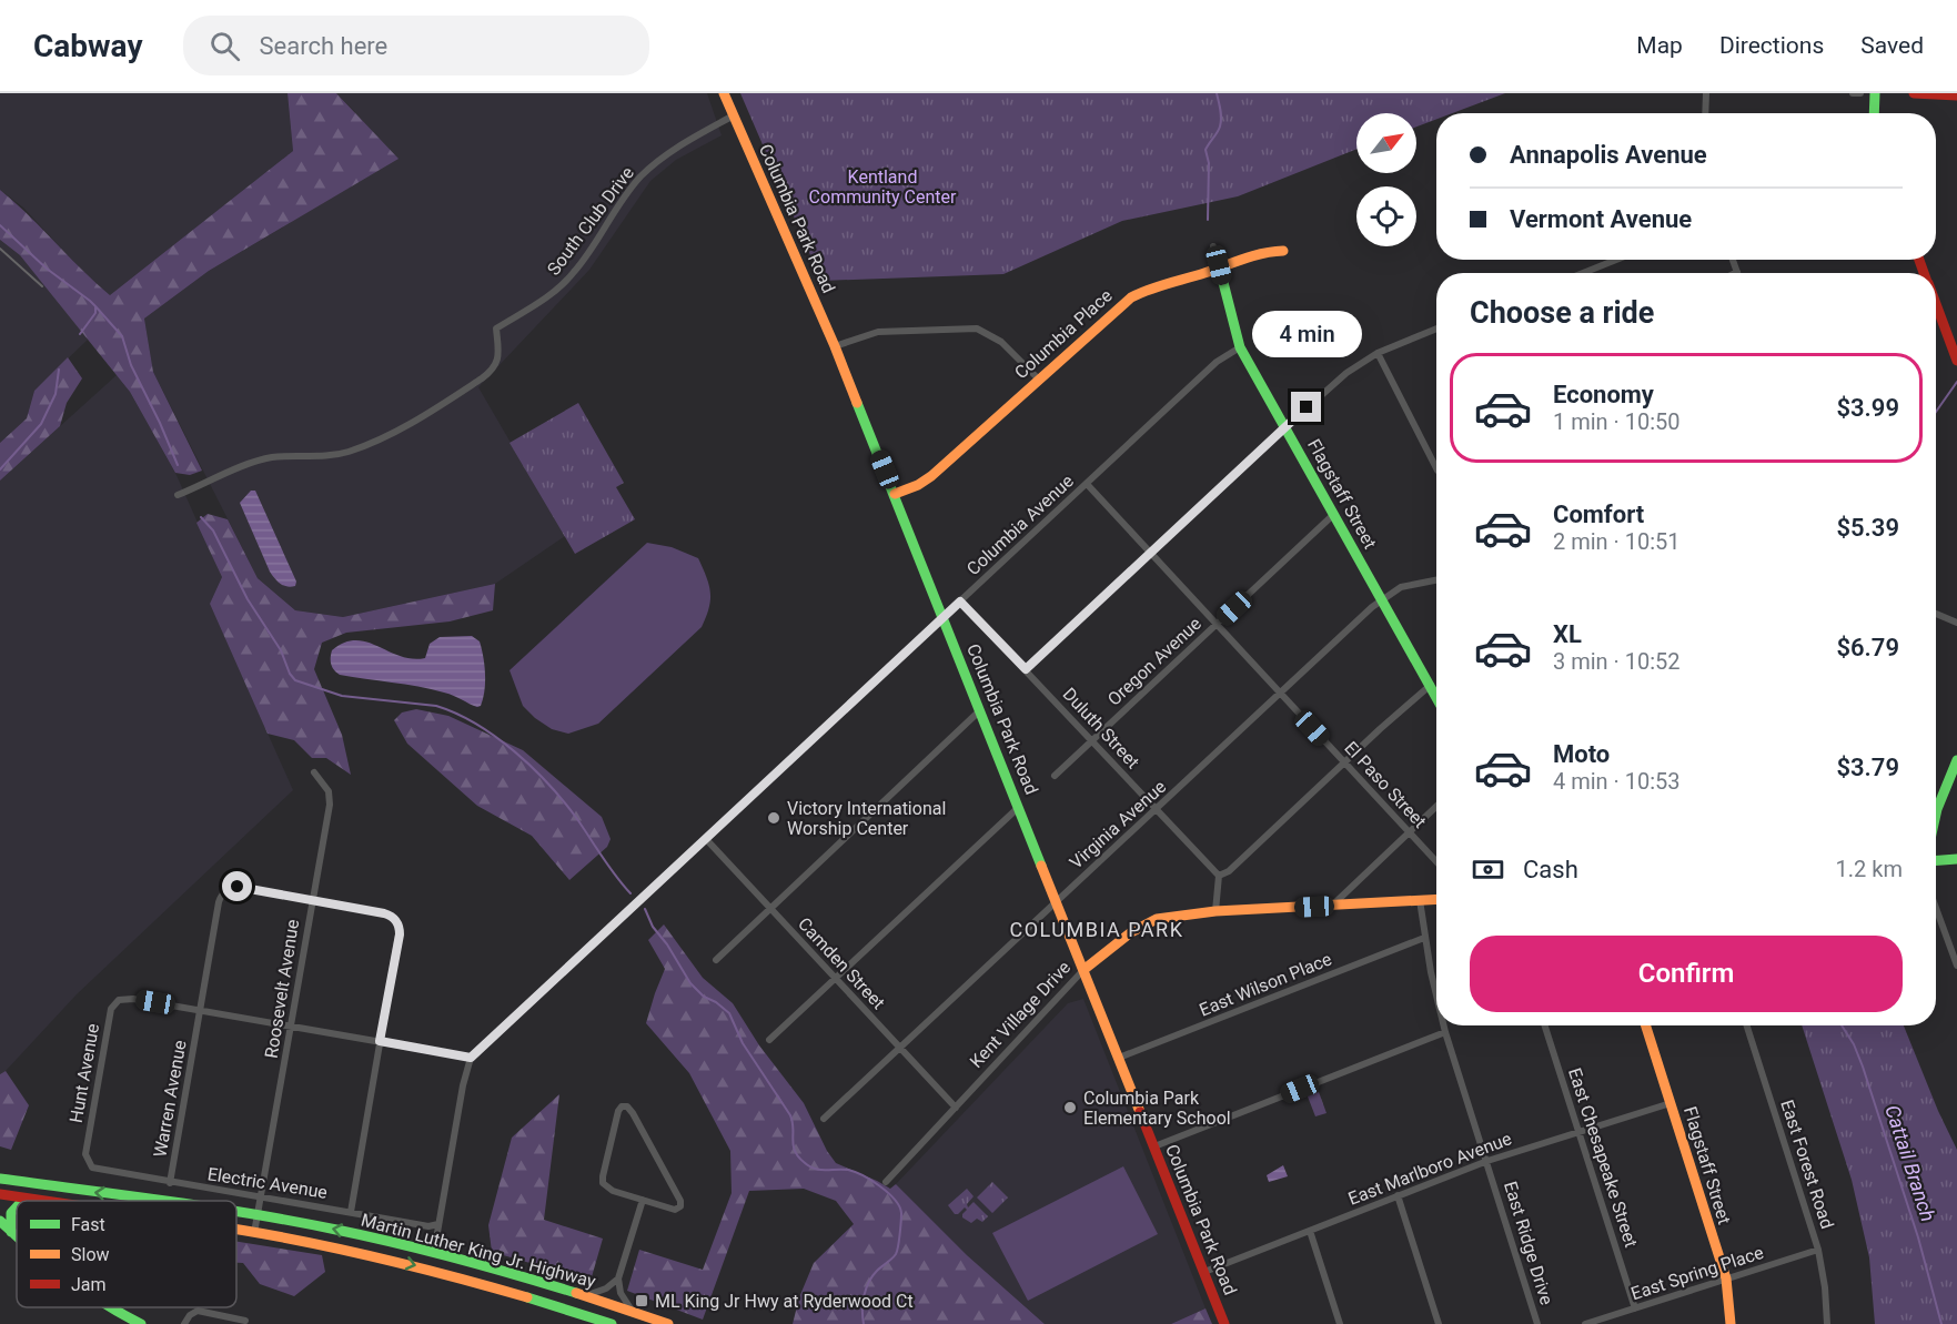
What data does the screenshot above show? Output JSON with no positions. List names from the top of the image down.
{
  "streets": {
    "street": [
      "Columbia Park Road",
      "South Club Drive",
      "Columbia Place",
      "Flagstaff Street",
      "Columbia Avenue",
      "Oregon Avenue",
      "Duluth Street",
      "El Paso Street",
      "Virginia Avenue",
      "Camden Street",
      "East Wilson Place",
      "Roosevelt Avenue",
      "Kent Village Drive",
      "Hunt Avenue",
      "Warren Avenue",
      "East Chesapeake Street",
      "East Forest Road",
      "East Marlboro Avenue",
      "Electric Avenue",
      "East Ridge Drive",
      "Martin Luther King Jr. Highway",
      "East Spring Place"
    ]
  },
  "crossings": [
    ["Columbia Park Road", "South Club Drive"],
    ["Columbia Park Road", "Columbia Place"],
    ["Columbia Park Road", "Columbia Avenue"],
    ["Columbia Park Road", "Virginia Avenue"],
    ["Columbia Park Road", "East Wilson Place"],
    ["Columbia Park Road", "Kent Village Drive"],
    ["Columbia Park Road", "East Marlboro Avenue"],
    ["Columbia Place", "Flagstaff Street"],
    ["Flagstaff Street", "Columbia Avenue"],
    ["Flagstaff Street", "Oregon Avenue"],
    ["Flagstaff Street", "Virginia Avenue"],
    ["Flagstaff Street", "East Marlboro Avenue"],
    ["Flagstaff Street", "East Spring Place"],
    ["Columbia Avenue", "Duluth Street"],
    ["Columbia Avenue", "El Paso Street"],
    ["Columbia Avenue", "Camden Street"],
    ["Oregon Avenue", "Duluth Street"],
    ["Oregon Avenue", "El Paso Street"],
    ["Duluth Street", "Virginia Avenue"],
    ["El Paso Street", "Virginia Avenue"],
    ["Virginia Avenue", "Camden Street"],
    ["Camden Street", "Kent Village Drive"],
    ["East Wilson Place", "East Ridge Drive"],
    ["Roosevelt Avenue", "Warren Avenue"],
    ["Roosevelt Avenue", "Electric Avenue"],
    ["Roosevelt Avenue", "Martin Luther King Jr. Highway"],
    ["Kent Village Drive", "East Ridge Drive"],
    ["Hunt Avenue", "Warren Avenue"],
    ["Hunt Avenue", "Electric Avenue"],
    ["Warren Avenue", "Electric Avenue"],
    ["East Chesapeake Street", "East Marlboro Avenue"],
    ["East Chesapeake Street", "East Spring Place"],
    ["East Forest Road", "East Spring Place"],
    ["East Marlboro Avenue", "East Ridge Drive"]
  ],
  "districts": ["COLUMBIA PARK"],
  "water": ["Cattail Branch"],
  "parks": ["Kentland Community Center"],
  "places": {
    "other": ["Victory International Worship Center", "Columbia Park Elementary School"],
    "transit": ["ML King Jr Hwy at Ryderwood Ct"]
  },
  "legend": ["Fast", "Slow", "Jam"],
  "north": "top right",
  "page": {
    "header": "Cabway",
    "search": "Search here",
    "nav": ["Map", "Directions", "Saved"],
    "banner": ["Annapolis Avenue", "Vermont Avenue"],
    "heading": "Choose a ride",
    "bubble": "4 min",
    "list": [
      {
        "name": "Economy",
        "note": "1 min · 10:50",
        "value": "$3.99"
      },
      {
        "name": "Comfort",
        "note": "2 min · 10:51",
        "value": "$5.39"
      },
      {
        "name": "XL",
        "note": "3 min · 10:52",
        "value": "$6.79"
      },
      {
        "name": "Moto",
        "note": "4 min · 10:53",
        "value": "$3.79"
      }
    ],
    "pay": ["Cash", "1.2 km"],
    "buttons": "Confirm"
  }
}
